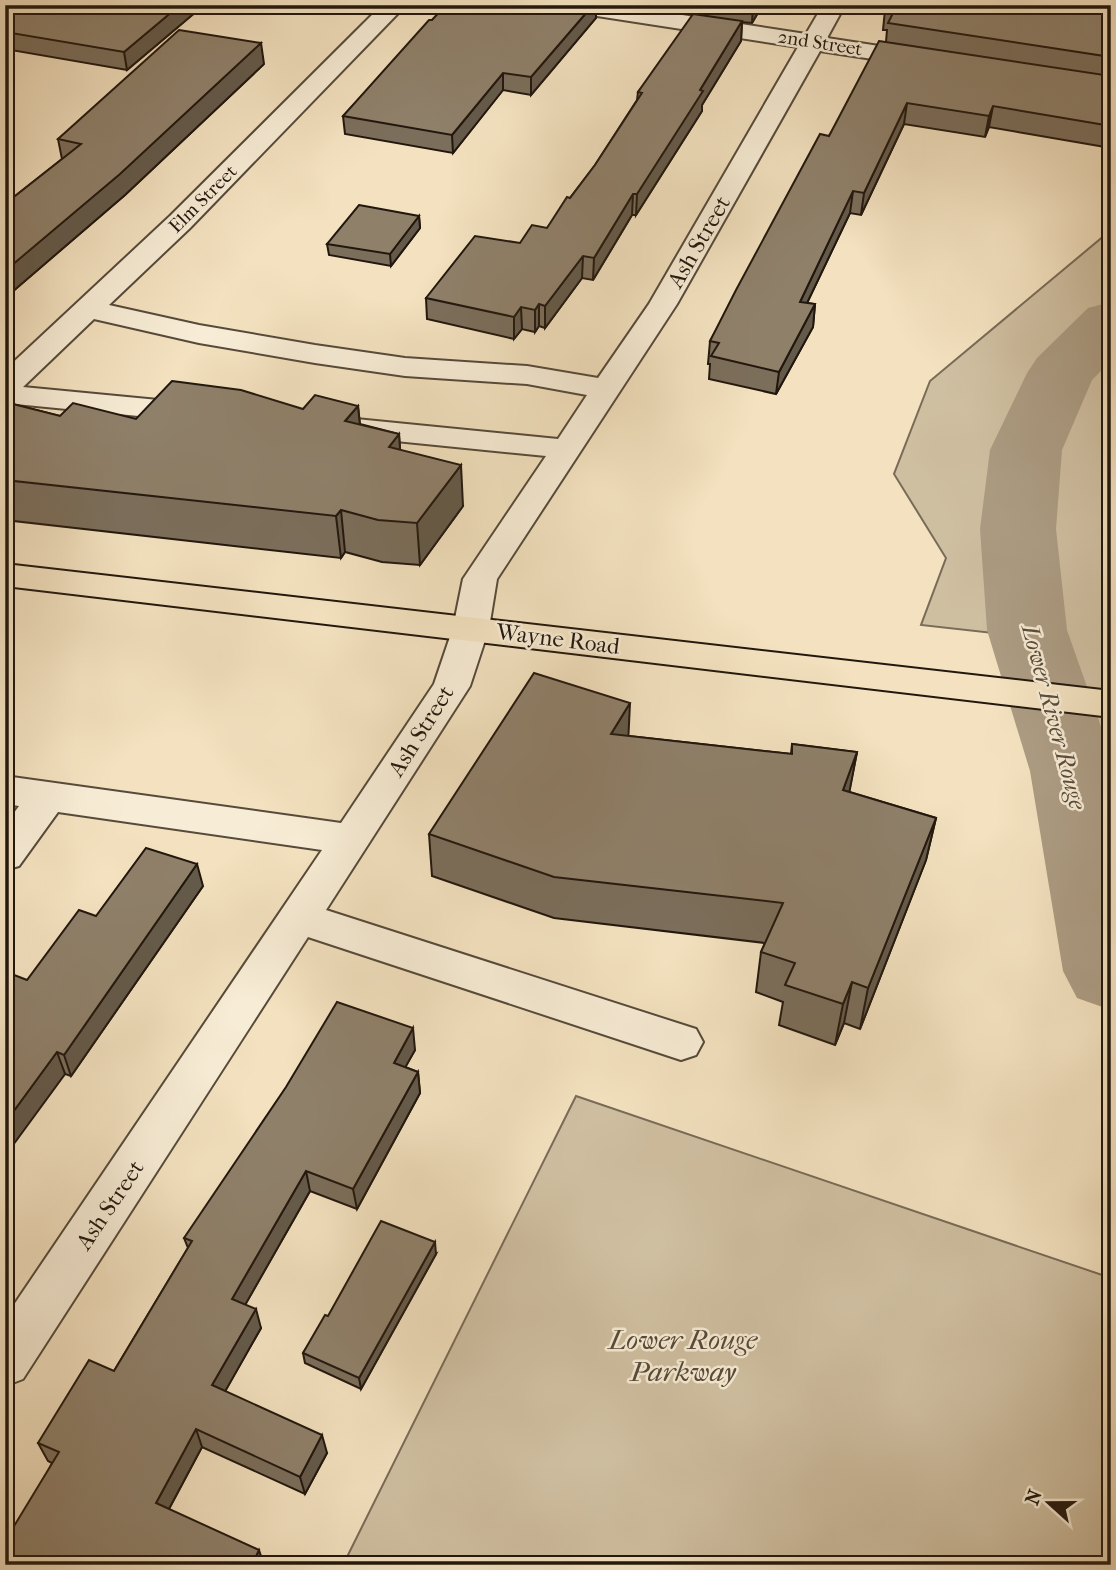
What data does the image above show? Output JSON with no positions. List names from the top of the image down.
{
  "streets": {
    "main road": ["Wayne Road"],
    "street": ["2nd Street", "Elm Street", "Ash Street"]
  },
  "crossings": [
    ["2nd Street", "Ash Street"],
    ["Ash Street", "Wayne Road"]
  ],
  "water": ["Lower River Rouge"],
  "parks": ["Lower Rouge Parkway"],
  "north": "left"
}
